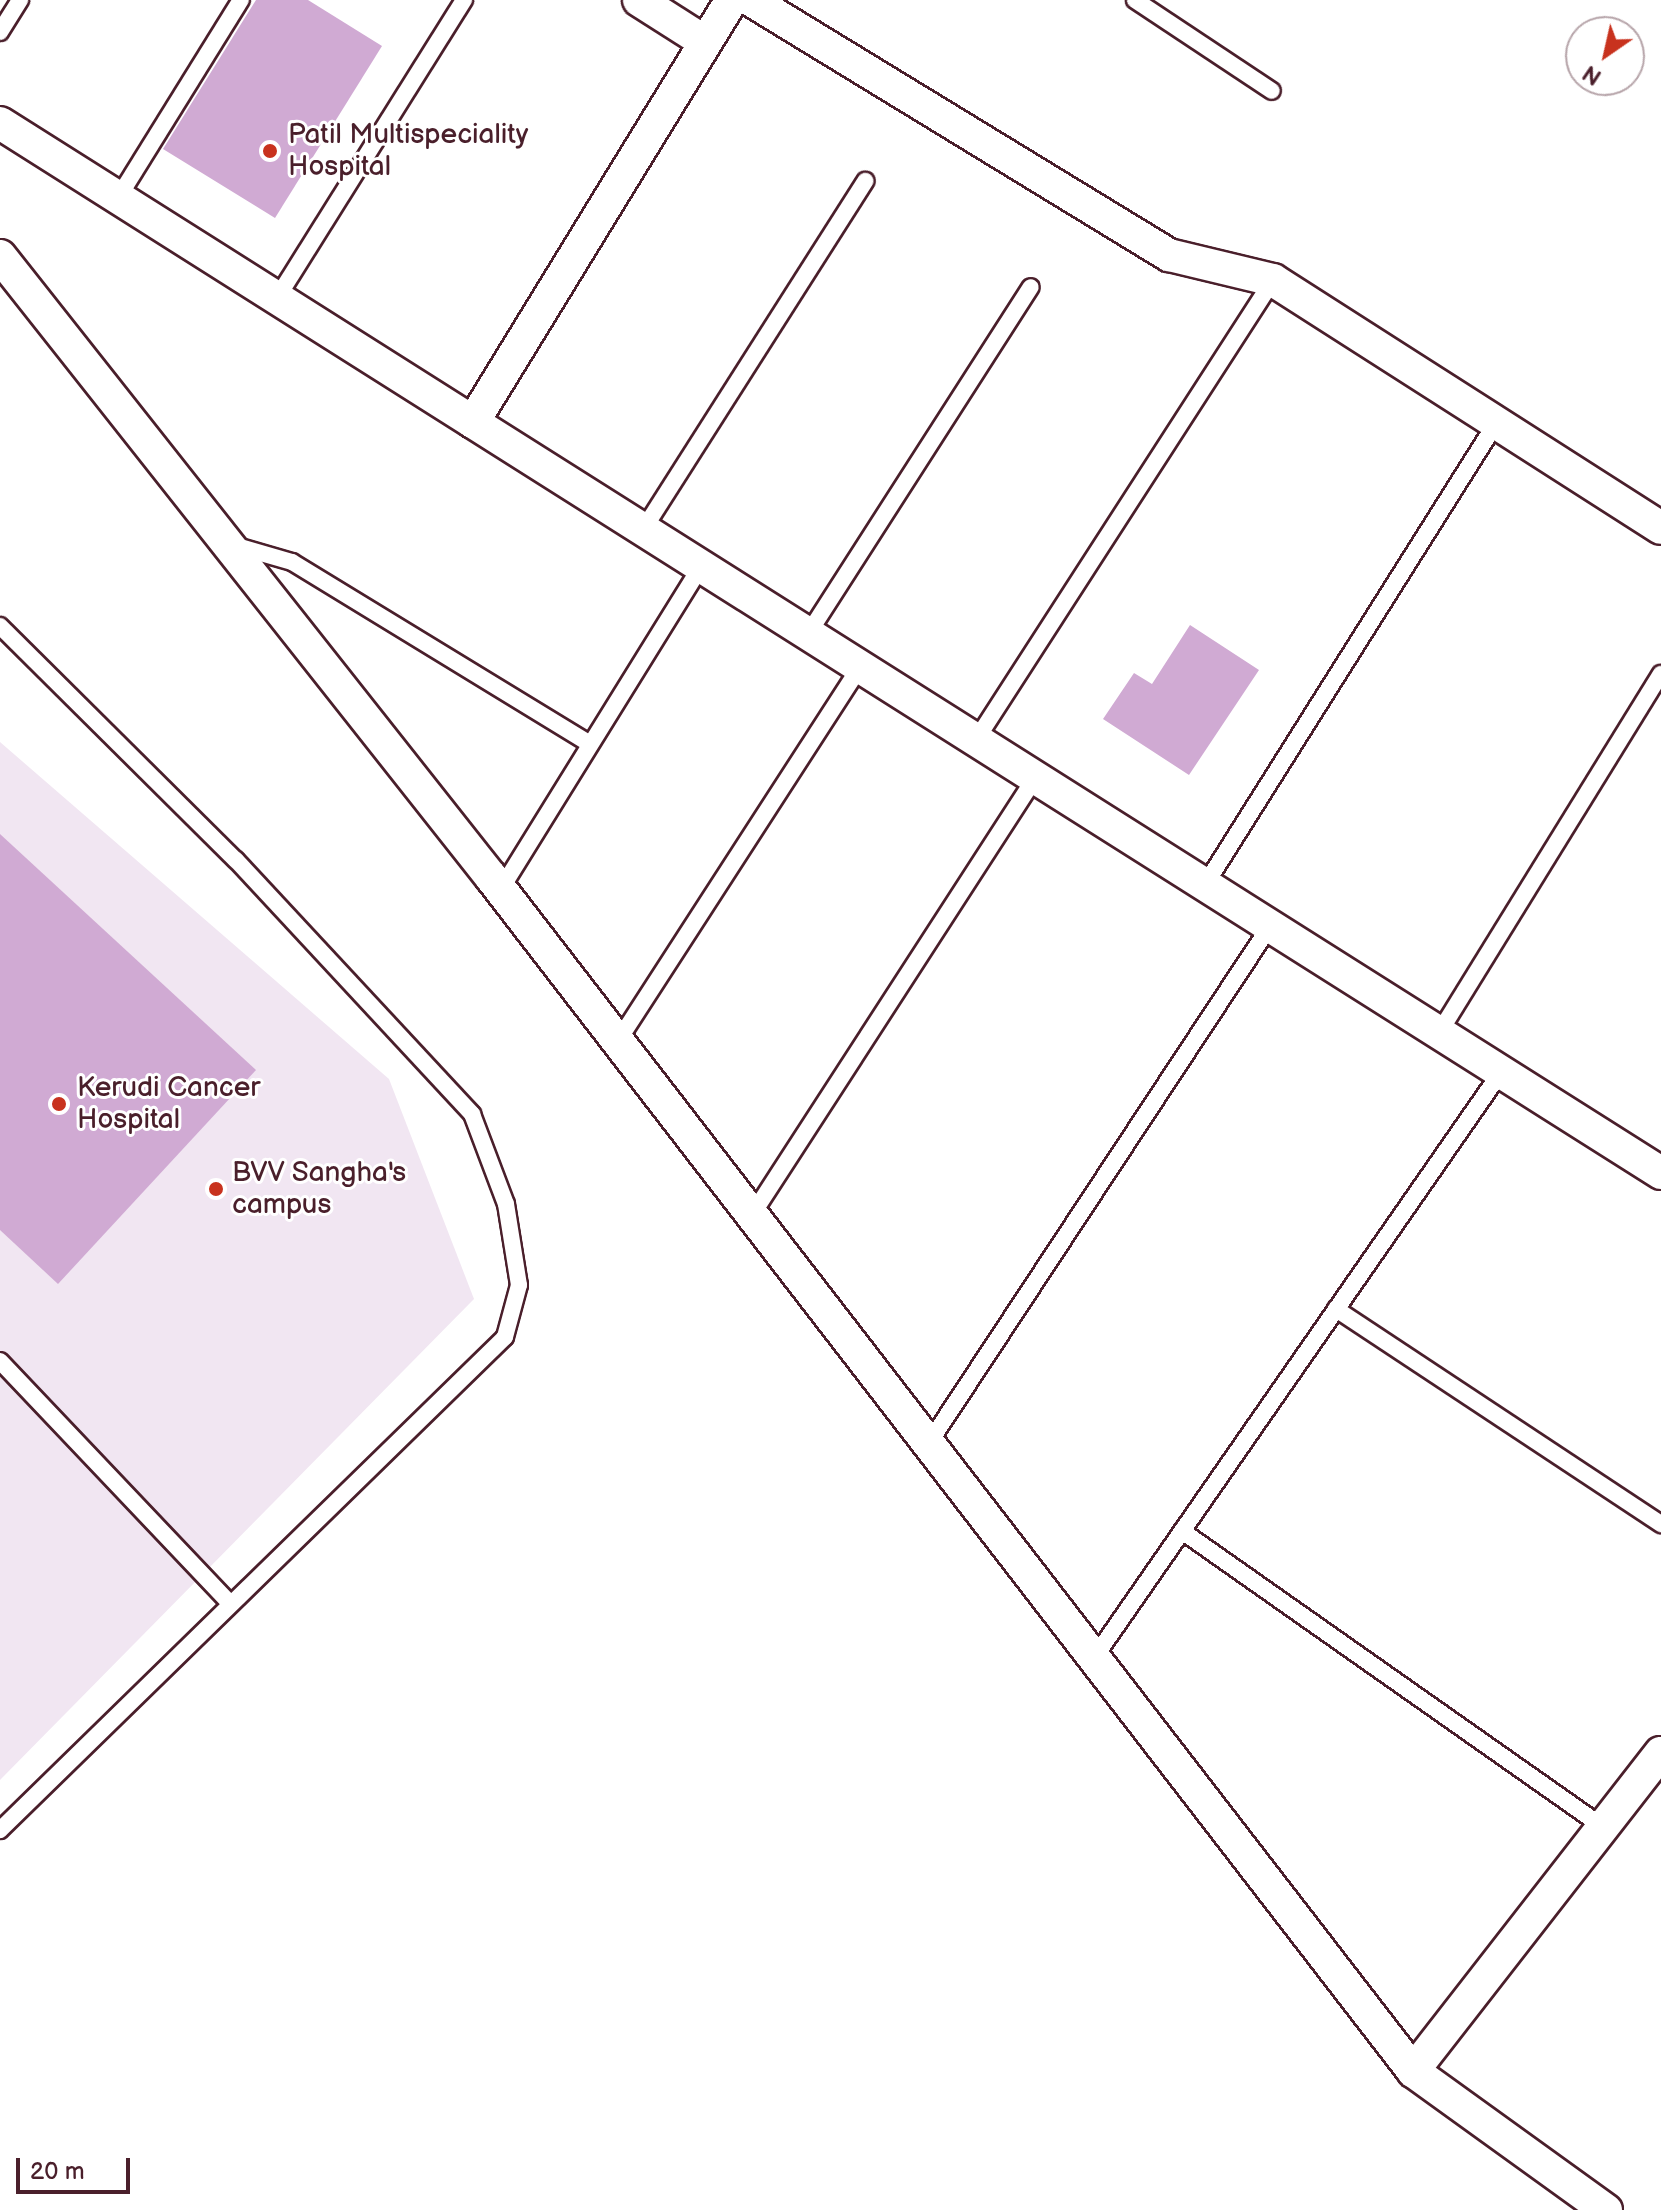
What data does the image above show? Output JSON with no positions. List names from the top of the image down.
{
  "places": ["Patil Multispeciality Hospital", "Kerudi Cancer Hospital", "BVV Sangha's campus"],
  "scale_bar": "20 m",
  "north": "bottom left"
}
